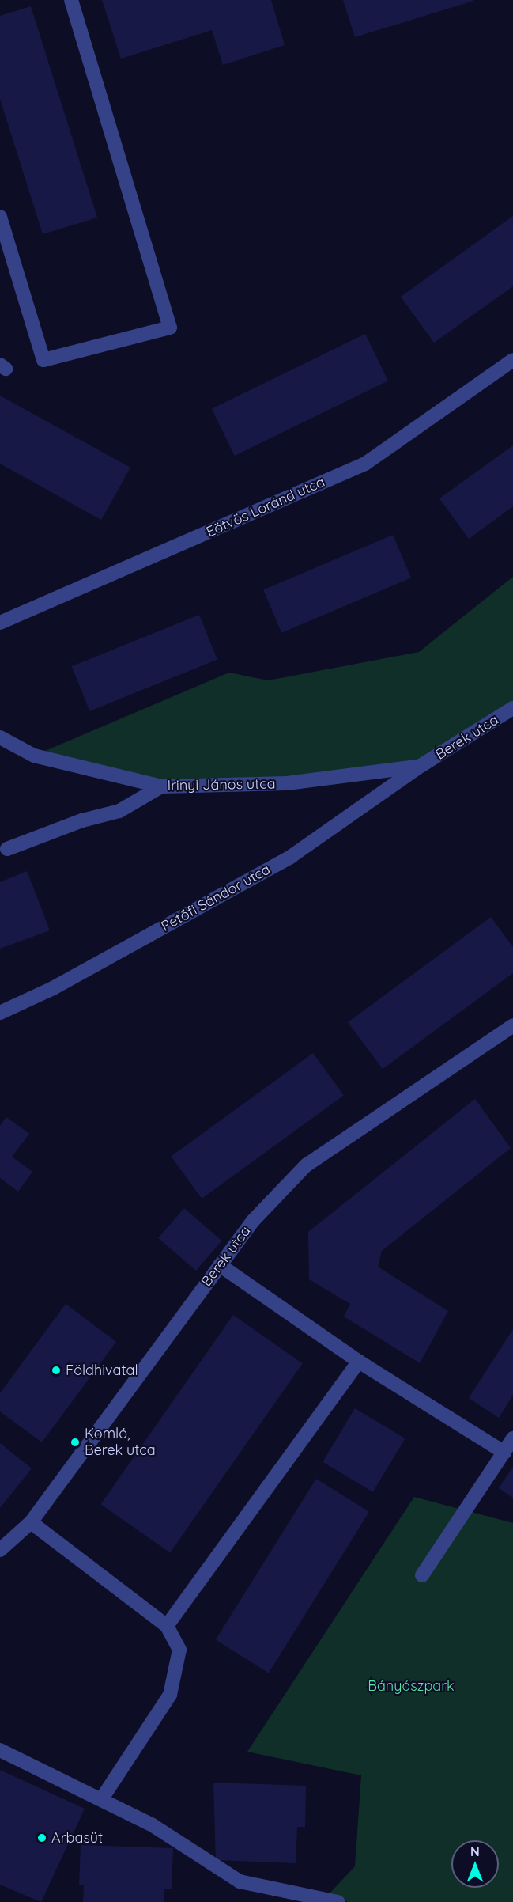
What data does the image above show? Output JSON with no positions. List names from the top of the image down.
{
  "streets": {
    "street": [
      "Eötvös Loránd utca",
      "Berek utca",
      "Irinyi János utca",
      "Petőfi Sándor utca"
    ]
  },
  "crossings": [
    ["Berek utca", "Irinyi János utca"],
    ["Berek utca", "Petőfi Sándor utca"],
    ["Irinyi János utca", "Petőfi Sándor utca"]
  ],
  "parks": ["Bányászpark"],
  "places": ["Földhivatal", "Komló, Berek utca", "Arbasüt"],
  "north": "top"
}
